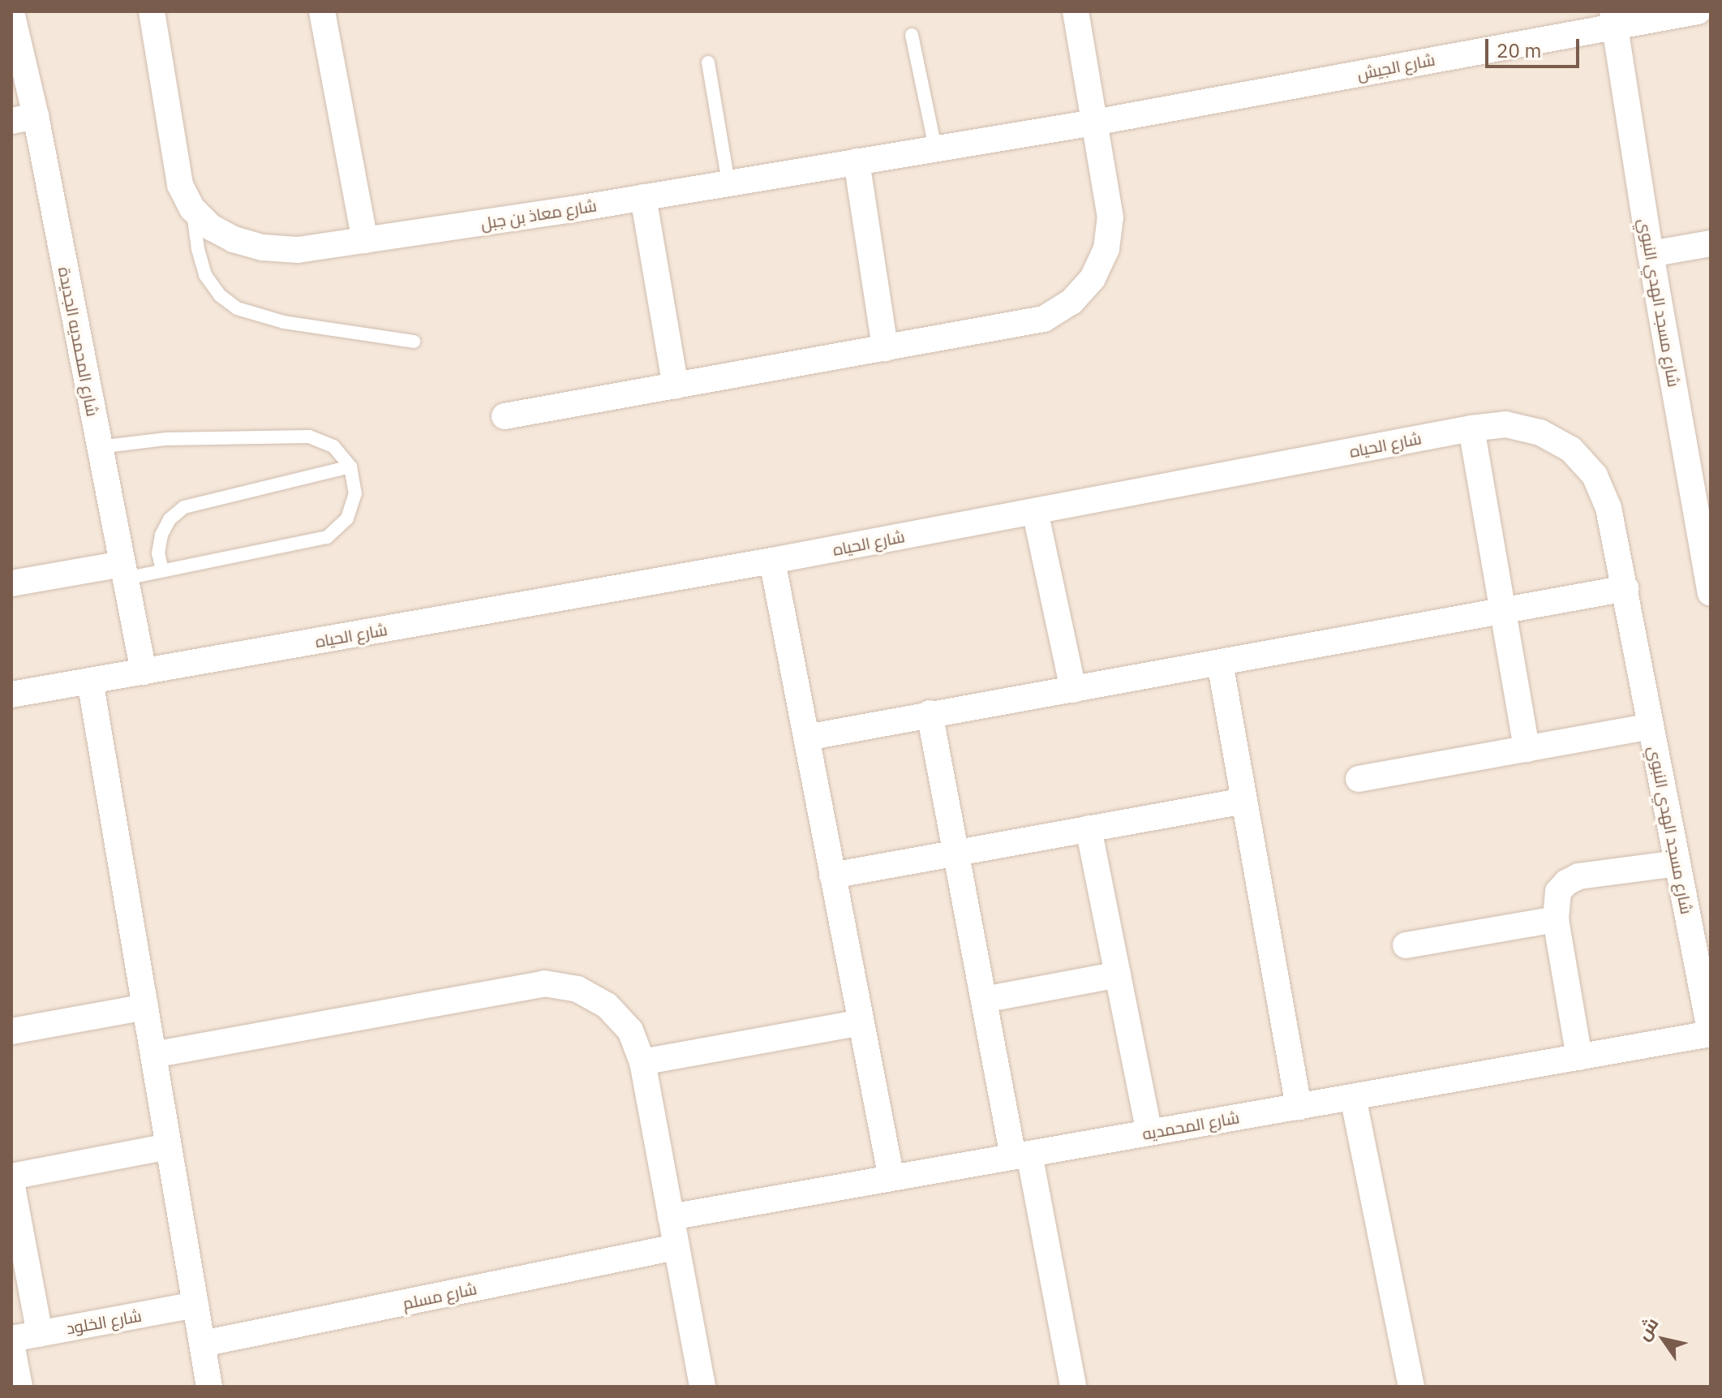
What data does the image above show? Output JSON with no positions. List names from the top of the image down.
{
  "streets": {
    "street": [
      "شارع الجيش",
      "شارع معاذ بن جبل",
      "شارع مسجد الهدي النبوي",
      "شارع المحمديه الجديدة",
      "شارع الحياه",
      "شارع المحمديه",
      "شارع مسلم",
      "شارع الخلود"
    ]
  },
  "crossings": [
    ["شارع الجيش", "شارع معاذ بن جبل"],
    ["شارع الجيش", "شارع مسجد الهدي النبوي"],
    ["شارع مسجد الهدي النبوي", "شارع الحياه"],
    ["شارع مسجد الهدي النبوي", "شارع المحمديه"],
    ["شارع المحمديه الجديدة", "شارع الحياه"]
  ],
  "scale_bar": "20 m",
  "north": "top left"
}
